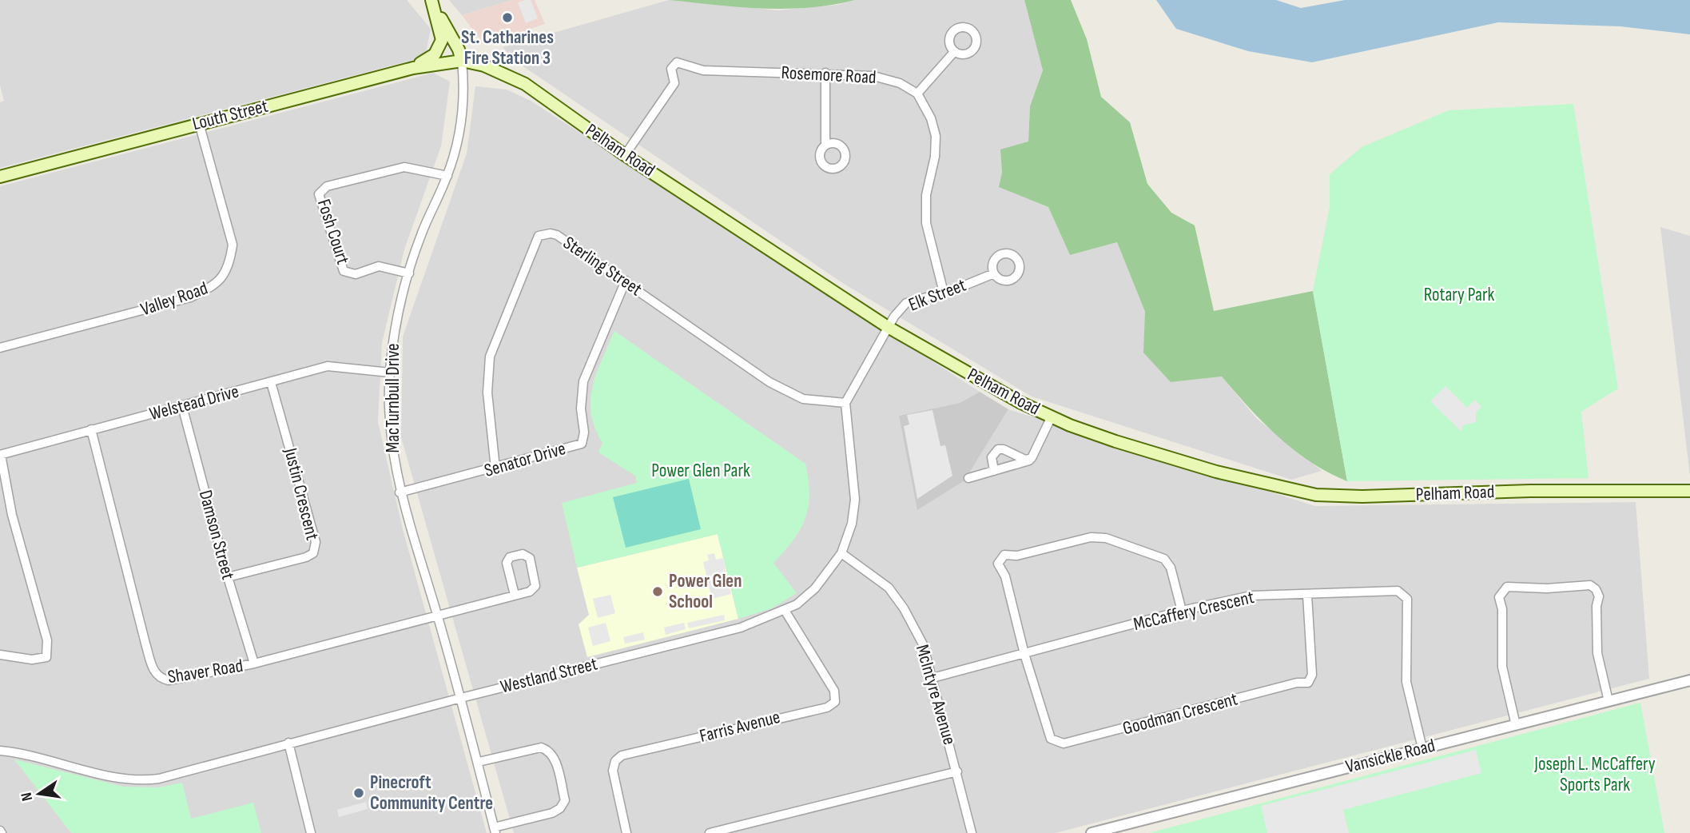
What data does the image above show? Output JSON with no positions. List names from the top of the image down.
{
  "streets": {
    "main road": ["Louth Street", "Pelham Road"],
    "street": [
      "Rosemore Road",
      "Fosh Court",
      "Sterling Street",
      "Elk Street",
      "Valley Road",
      "MacTurnbull Drive",
      "Welstead Drive",
      "Senator Drive",
      "Justin Crescent",
      "Damson Street",
      "McCaffery Crescent",
      "Shaver Road",
      "Westland Street",
      "McIntyre Avenue",
      "Goodman Crescent",
      "Farris Avenue",
      "Vansickle Road"
    ]
  },
  "crossings": [
    ["Rosemore Road", "Pelham Road"],
    ["Louth Street", "Pelham Road"],
    ["Louth Street", "Valley Road"],
    ["Louth Street", "MacTurnbull Drive"],
    ["Pelham Road", "Elk Street"],
    ["Pelham Road", "MacTurnbull Drive"],
    ["Fosh Court", "MacTurnbull Drive"],
    ["Sterling Street", "Senator Drive"],
    ["Sterling Street", "Westland Street"],
    ["MacTurnbull Drive", "Welstead Drive"],
    ["MacTurnbull Drive", "Senator Drive"],
    ["MacTurnbull Drive", "Shaver Road"],
    ["MacTurnbull Drive", "Westland Street"],
    ["Welstead Drive", "Justin Crescent"],
    ["Welstead Drive", "Damson Street"],
    ["Welstead Drive", "Shaver Road"],
    ["Justin Crescent", "Damson Street"],
    ["Damson Street", "Shaver Road"],
    ["McCaffery Crescent", "McIntyre Avenue"],
    ["McCaffery Crescent", "Goodman Crescent"],
    ["McCaffery Crescent", "Vansickle Road"],
    ["Westland Street", "McIntyre Avenue"],
    ["Westland Street", "Farris Avenue"]
  ],
  "parks": ["Rotary Park", "Power Glen Park", "Joseph L. McCaffery Sports Park"],
  "places": ["St. Catharines Fire Station 3", "Power Glen School", "Pinecroft Community Centre"],
  "north": "left"
}
